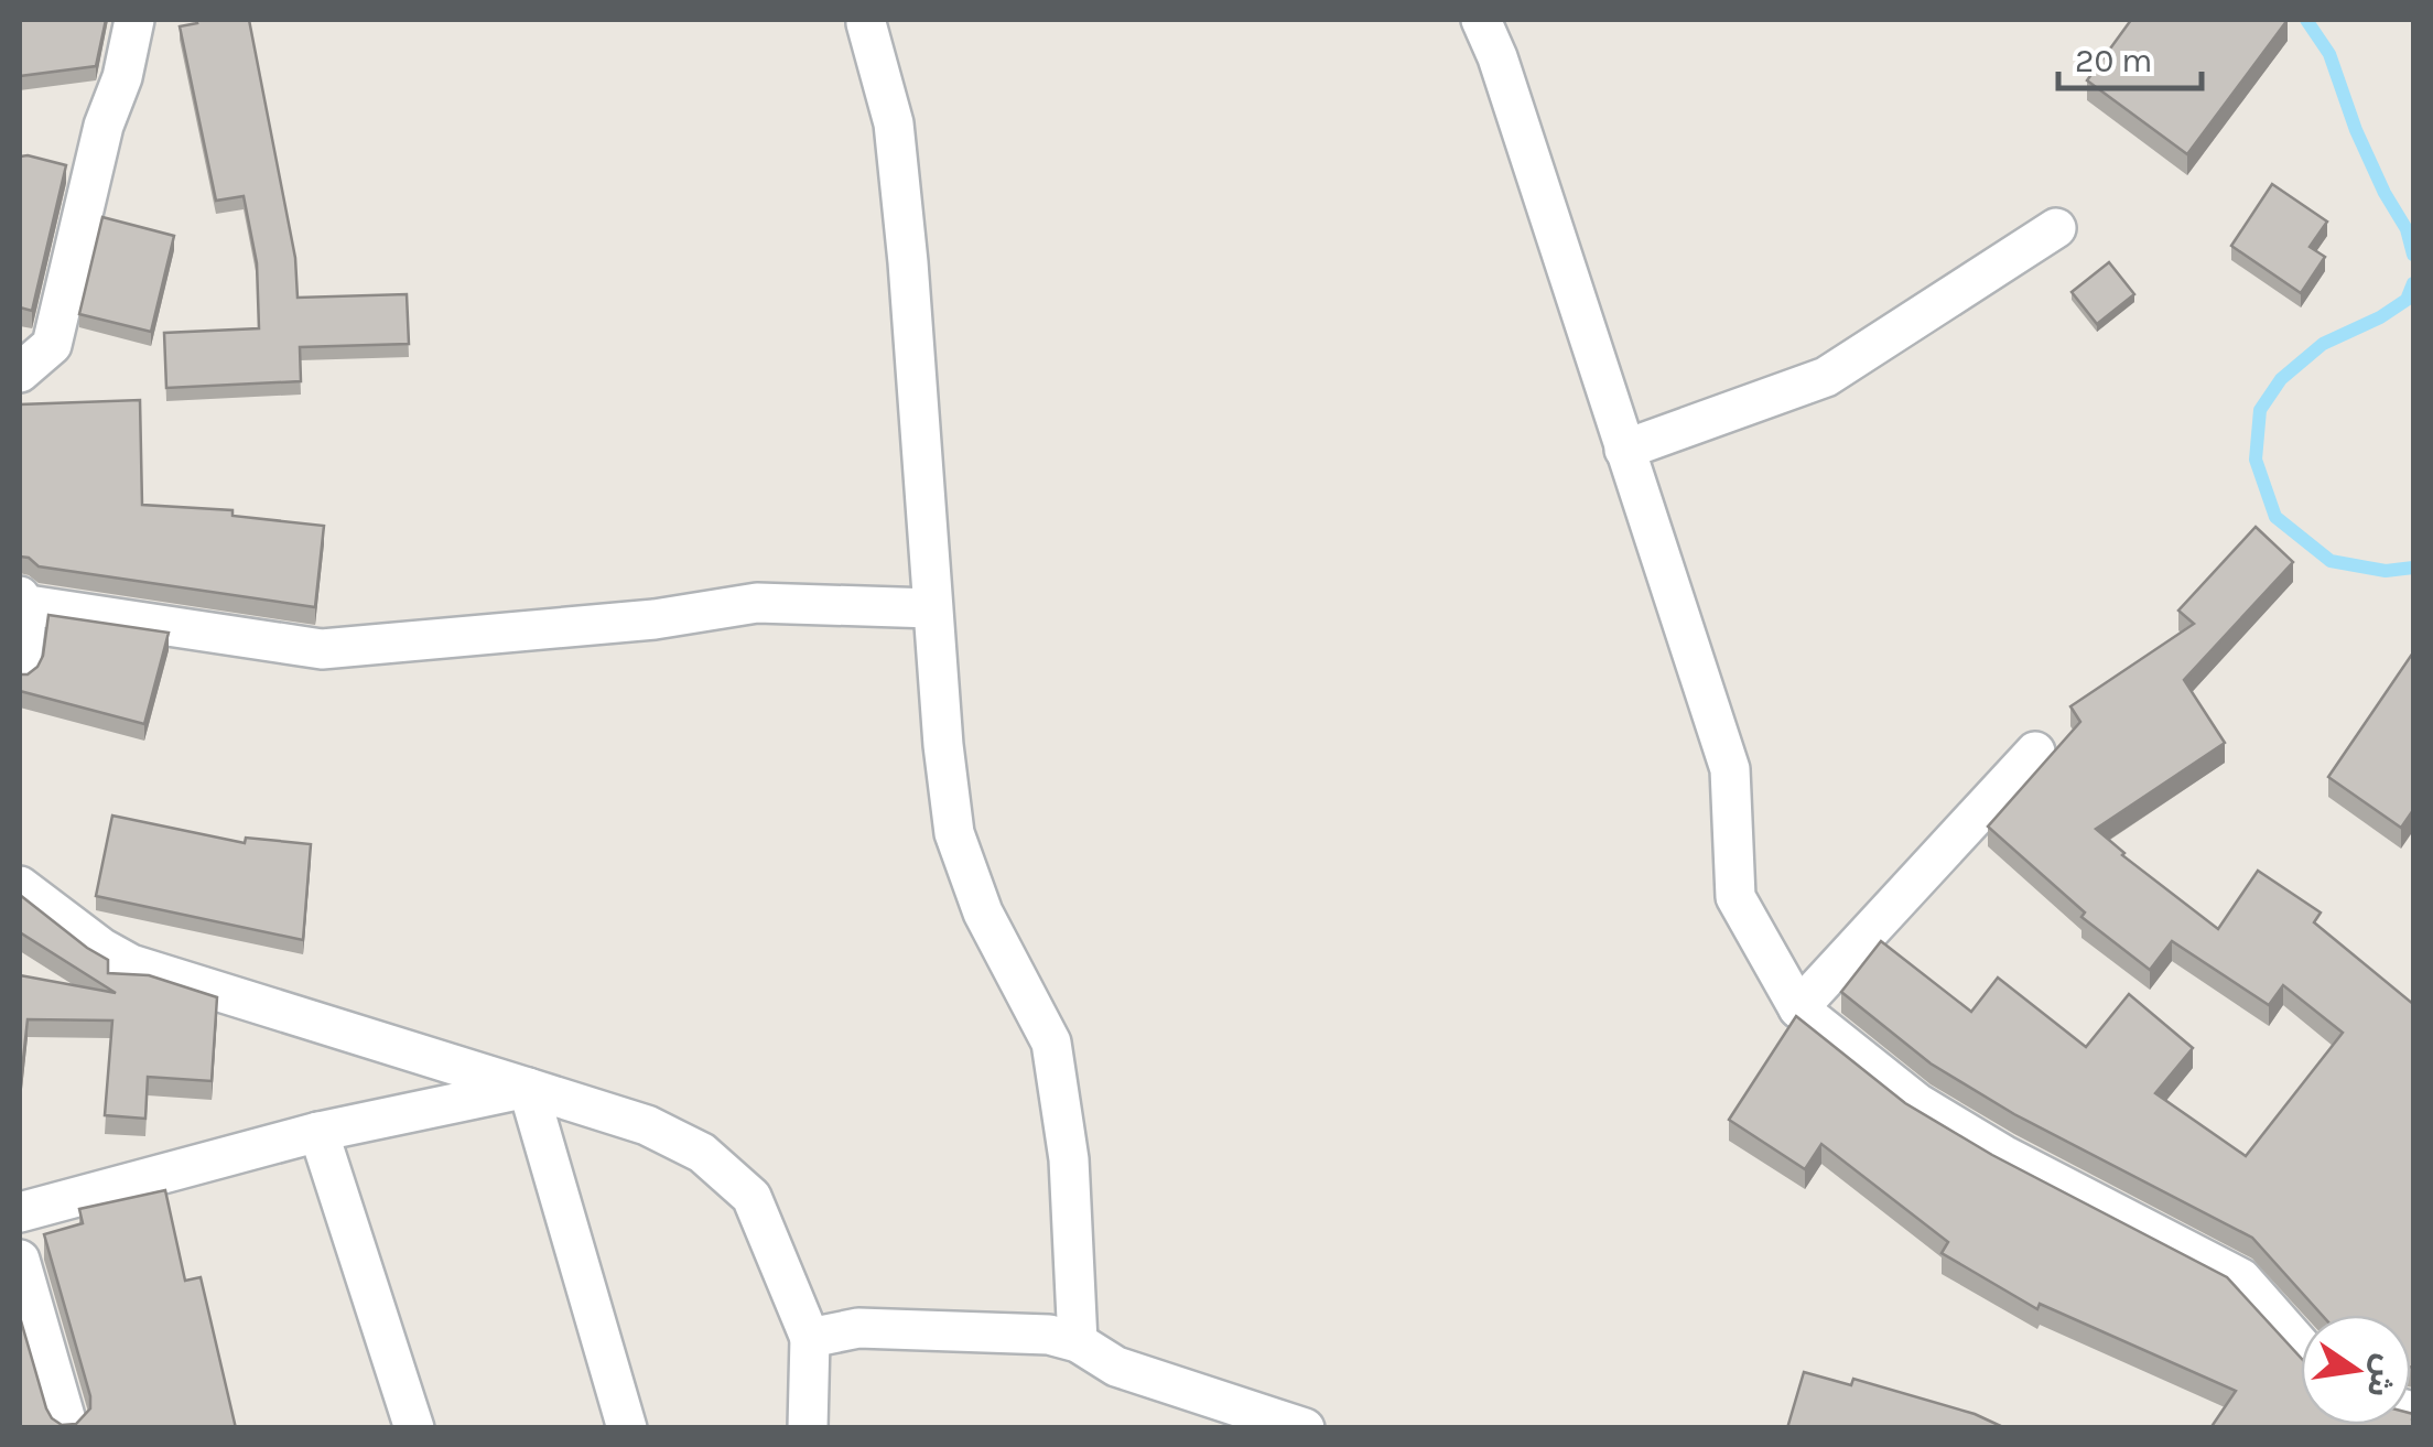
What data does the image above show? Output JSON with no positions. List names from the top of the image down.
{
  "scale_bar": "20 m",
  "north": "right"
}
